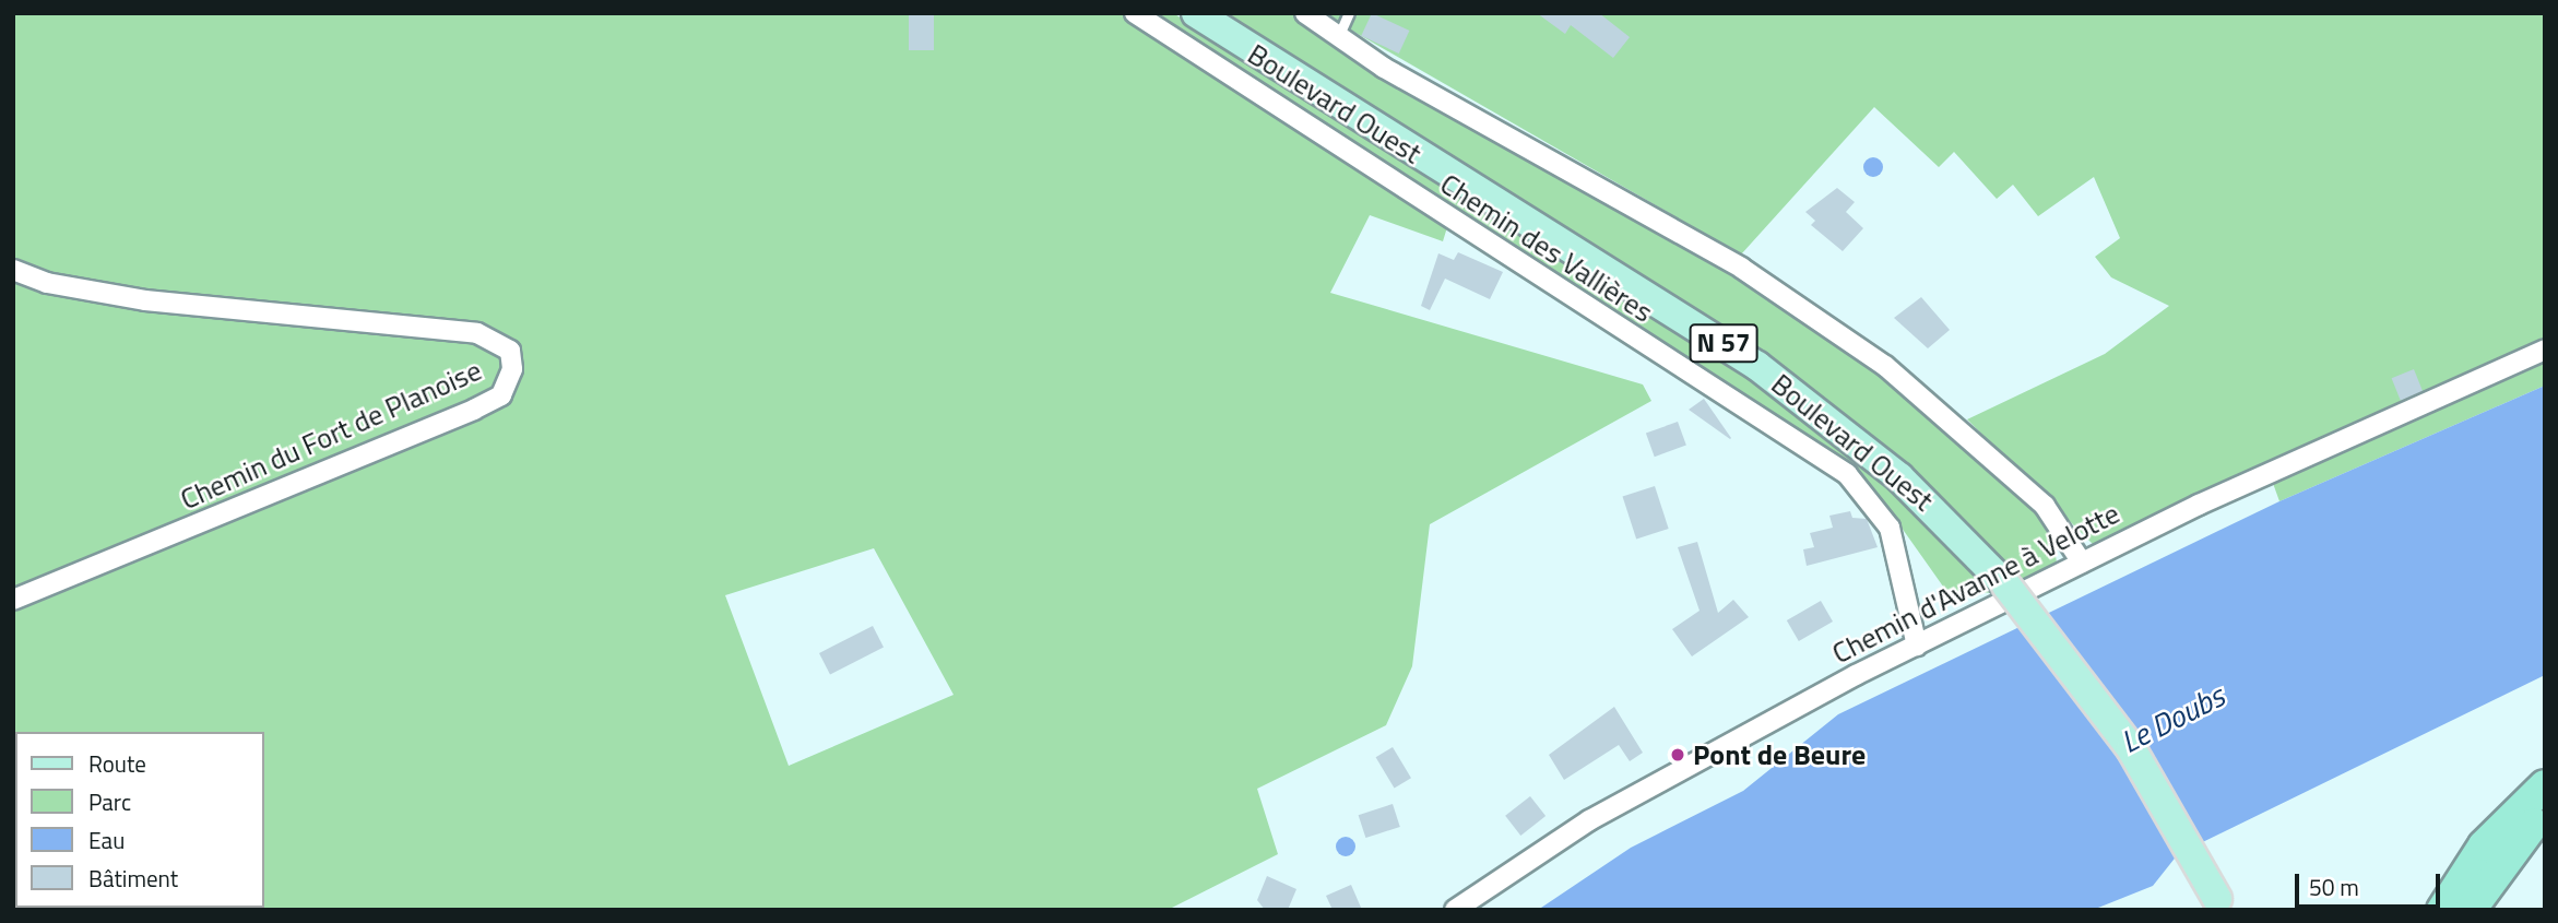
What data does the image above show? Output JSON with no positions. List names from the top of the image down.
{
  "streets": {
    "main road": ["Boulevard Ouest", "N 57"],
    "street": ["Chemin des Vallières", "Chemin du Fort de Planoise", "Chemin d'Avanne à Velotte"]
  },
  "crossings": [
    ["Chemin des Vallières", "Chemin d'Avanne à Velotte"]
  ],
  "water": ["Le Doubs"],
  "places": ["Pont de Beure"],
  "legend": [
    "Route",
    "Parc",
    "Eau",
    "Bâtiment"
  ],
  "scale_bar": "50 m"
}
